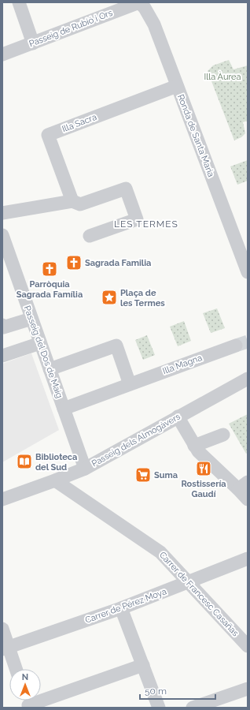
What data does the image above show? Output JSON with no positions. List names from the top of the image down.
{
  "streets": {
    "street": [
      "Passeig de Rubió i Ors",
      "Illa Sacra",
      "Ronda de Santa Maria",
      "Passeig del Dos de Maig",
      "Illa Magna",
      "Passeig dels Almogàvers",
      "Carrer de Francesc Casañas",
      "Carrer de Pérez Moya"
    ]
  },
  "crossings": [
    ["Passeig de Rubió i Ors", "Ronda de Santa Maria"],
    ["Illa Sacra", "Ronda de Santa Maria"],
    ["Passeig del Dos de Maig", "Illa Magna"],
    ["Passeig del Dos de Maig", "Passeig dels Almogàvers"],
    ["Passeig dels Almogàvers", "Carrer de Francesc Casañas"],
    ["Carrer de Francesc Casañas", "Carrer de Pérez Moya"]
  ],
  "districts": ["LES TERMES"],
  "parks": ["Illa Àurea"],
  "places": {
    "church": ["Sagrada Familia", "Parròquia Sagrada Família"],
    "place": ["Plaça de les Termes"],
    "library": ["Biblioteca del Sud"],
    "restaurant": ["Rostissería Gaudí"],
    "supermarket": ["Suma"]
  },
  "scale_bar": "50 m",
  "north": "top"
}
